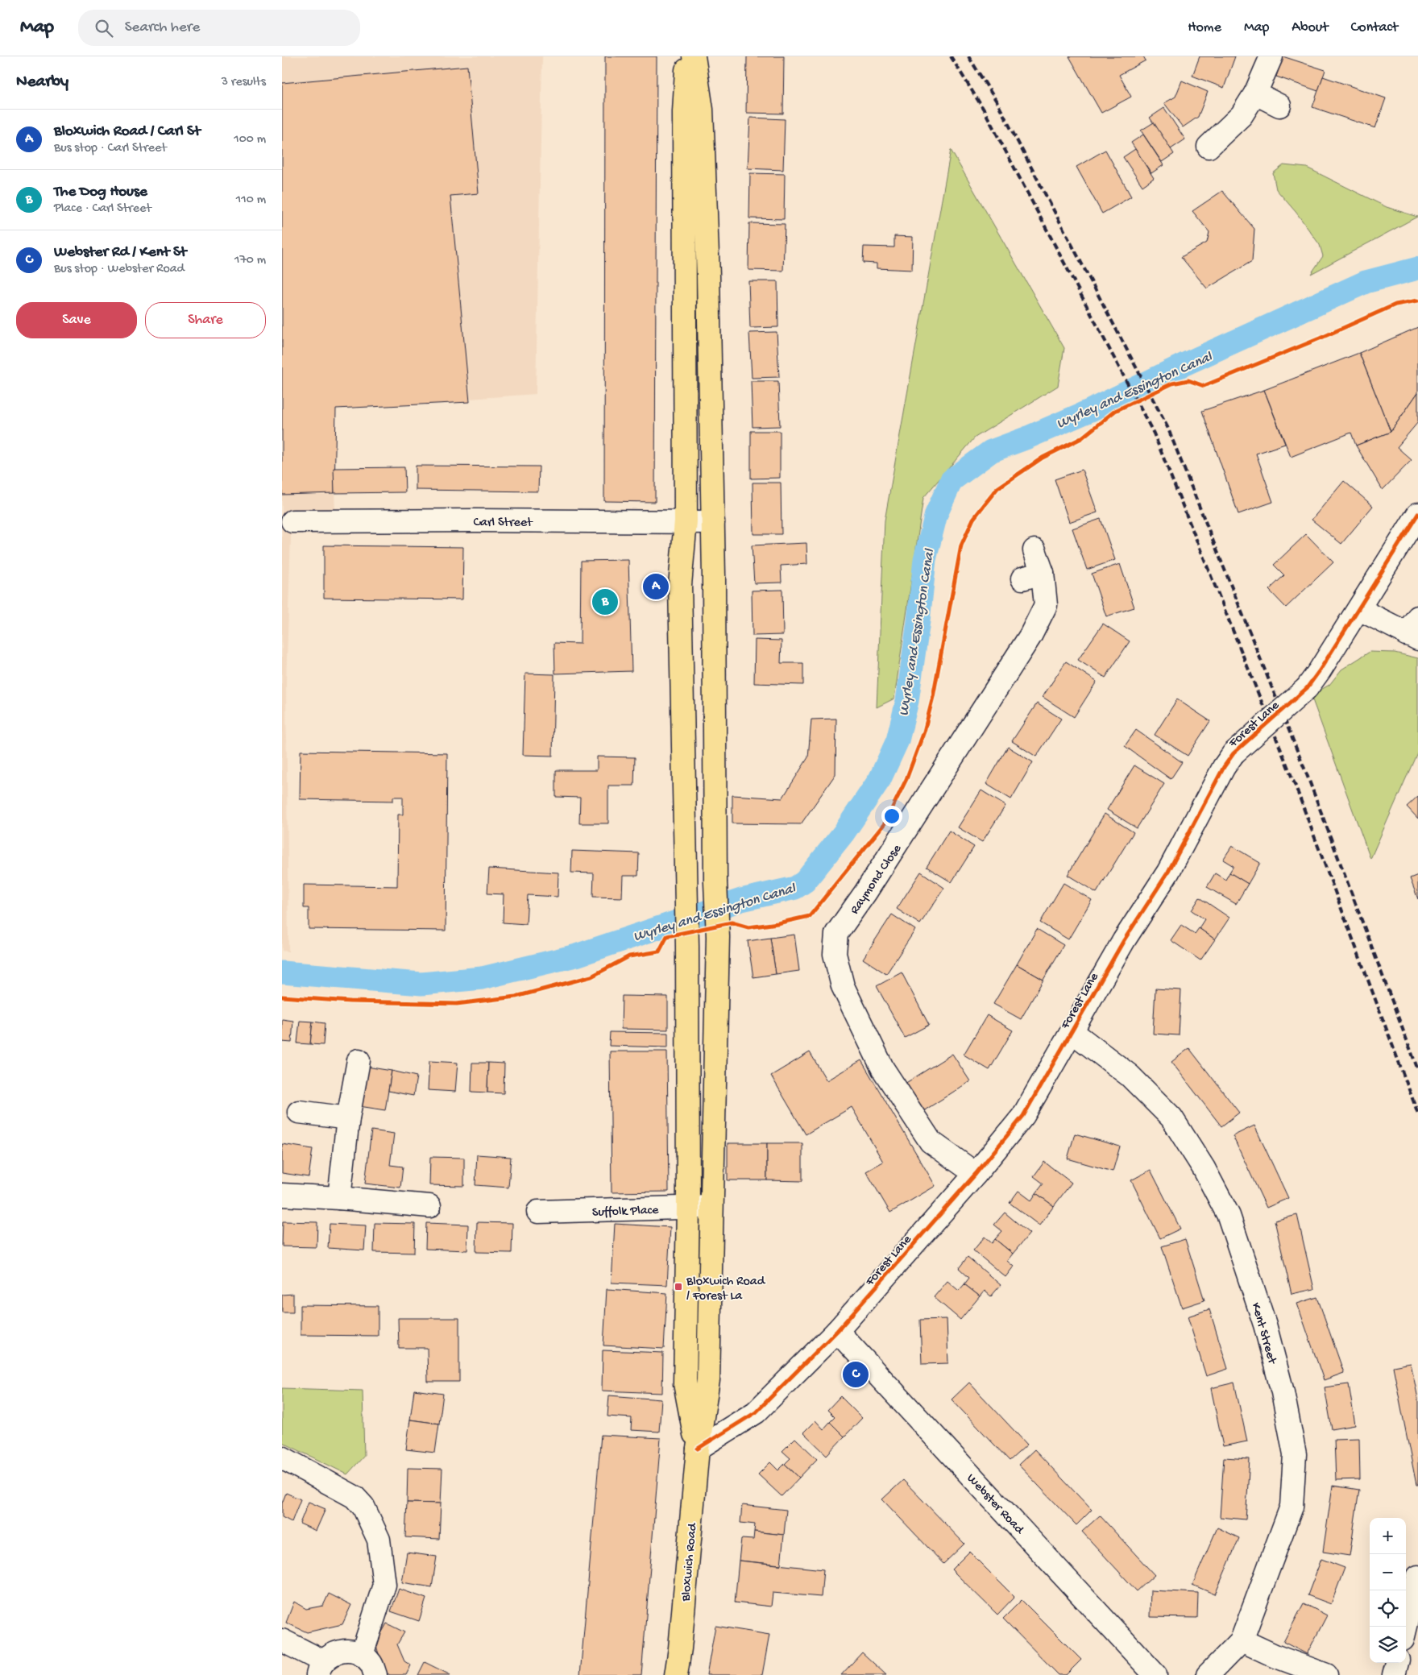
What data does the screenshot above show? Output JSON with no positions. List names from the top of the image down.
{
  "streets": {
    "main road": ["Bloxwich Road"],
    "street": [
      "Carl Street",
      "Forest Lane",
      "Raymond Close",
      "Suffolk Place",
      "Kent Street",
      "Webster Road"
    ]
  },
  "crossings": [
    ["Forest Lane", "Raymond Close"],
    ["Forest Lane", "Kent Street"],
    ["Forest Lane", "Webster Road"],
    ["Forest Lane", "Bloxwich Road"]
  ],
  "water": ["Wyrley and Essington Canal"],
  "places": {
    "transit": ["Bloxwich Road / Forest La"]
  },
  "page": {
    "header": "Map",
    "search": "Search here",
    "nav": [
      "Home",
      "Map",
      "About",
      "Contact"
    ],
    "heading": ["Nearby", "3 results"],
    "list": [
      {
        "mark": "A",
        "name": "Bloxwich Road / Carl St",
        "note": "Bus stop · Carl Street",
        "value": "100 m"
      },
      {
        "mark": "B",
        "name": "The Dog House",
        "note": "Place · Carl Street",
        "value": "110 m"
      },
      {
        "mark": "C",
        "name": "Webster Rd / Kent St",
        "note": "Bus stop · Webster Road",
        "value": "170 m"
      }
    ],
    "buttons": ["Save", "Share"],
    "pins": ["A", "B", "C"],
    "map_buttons": ["+", "−"]
  }
}
